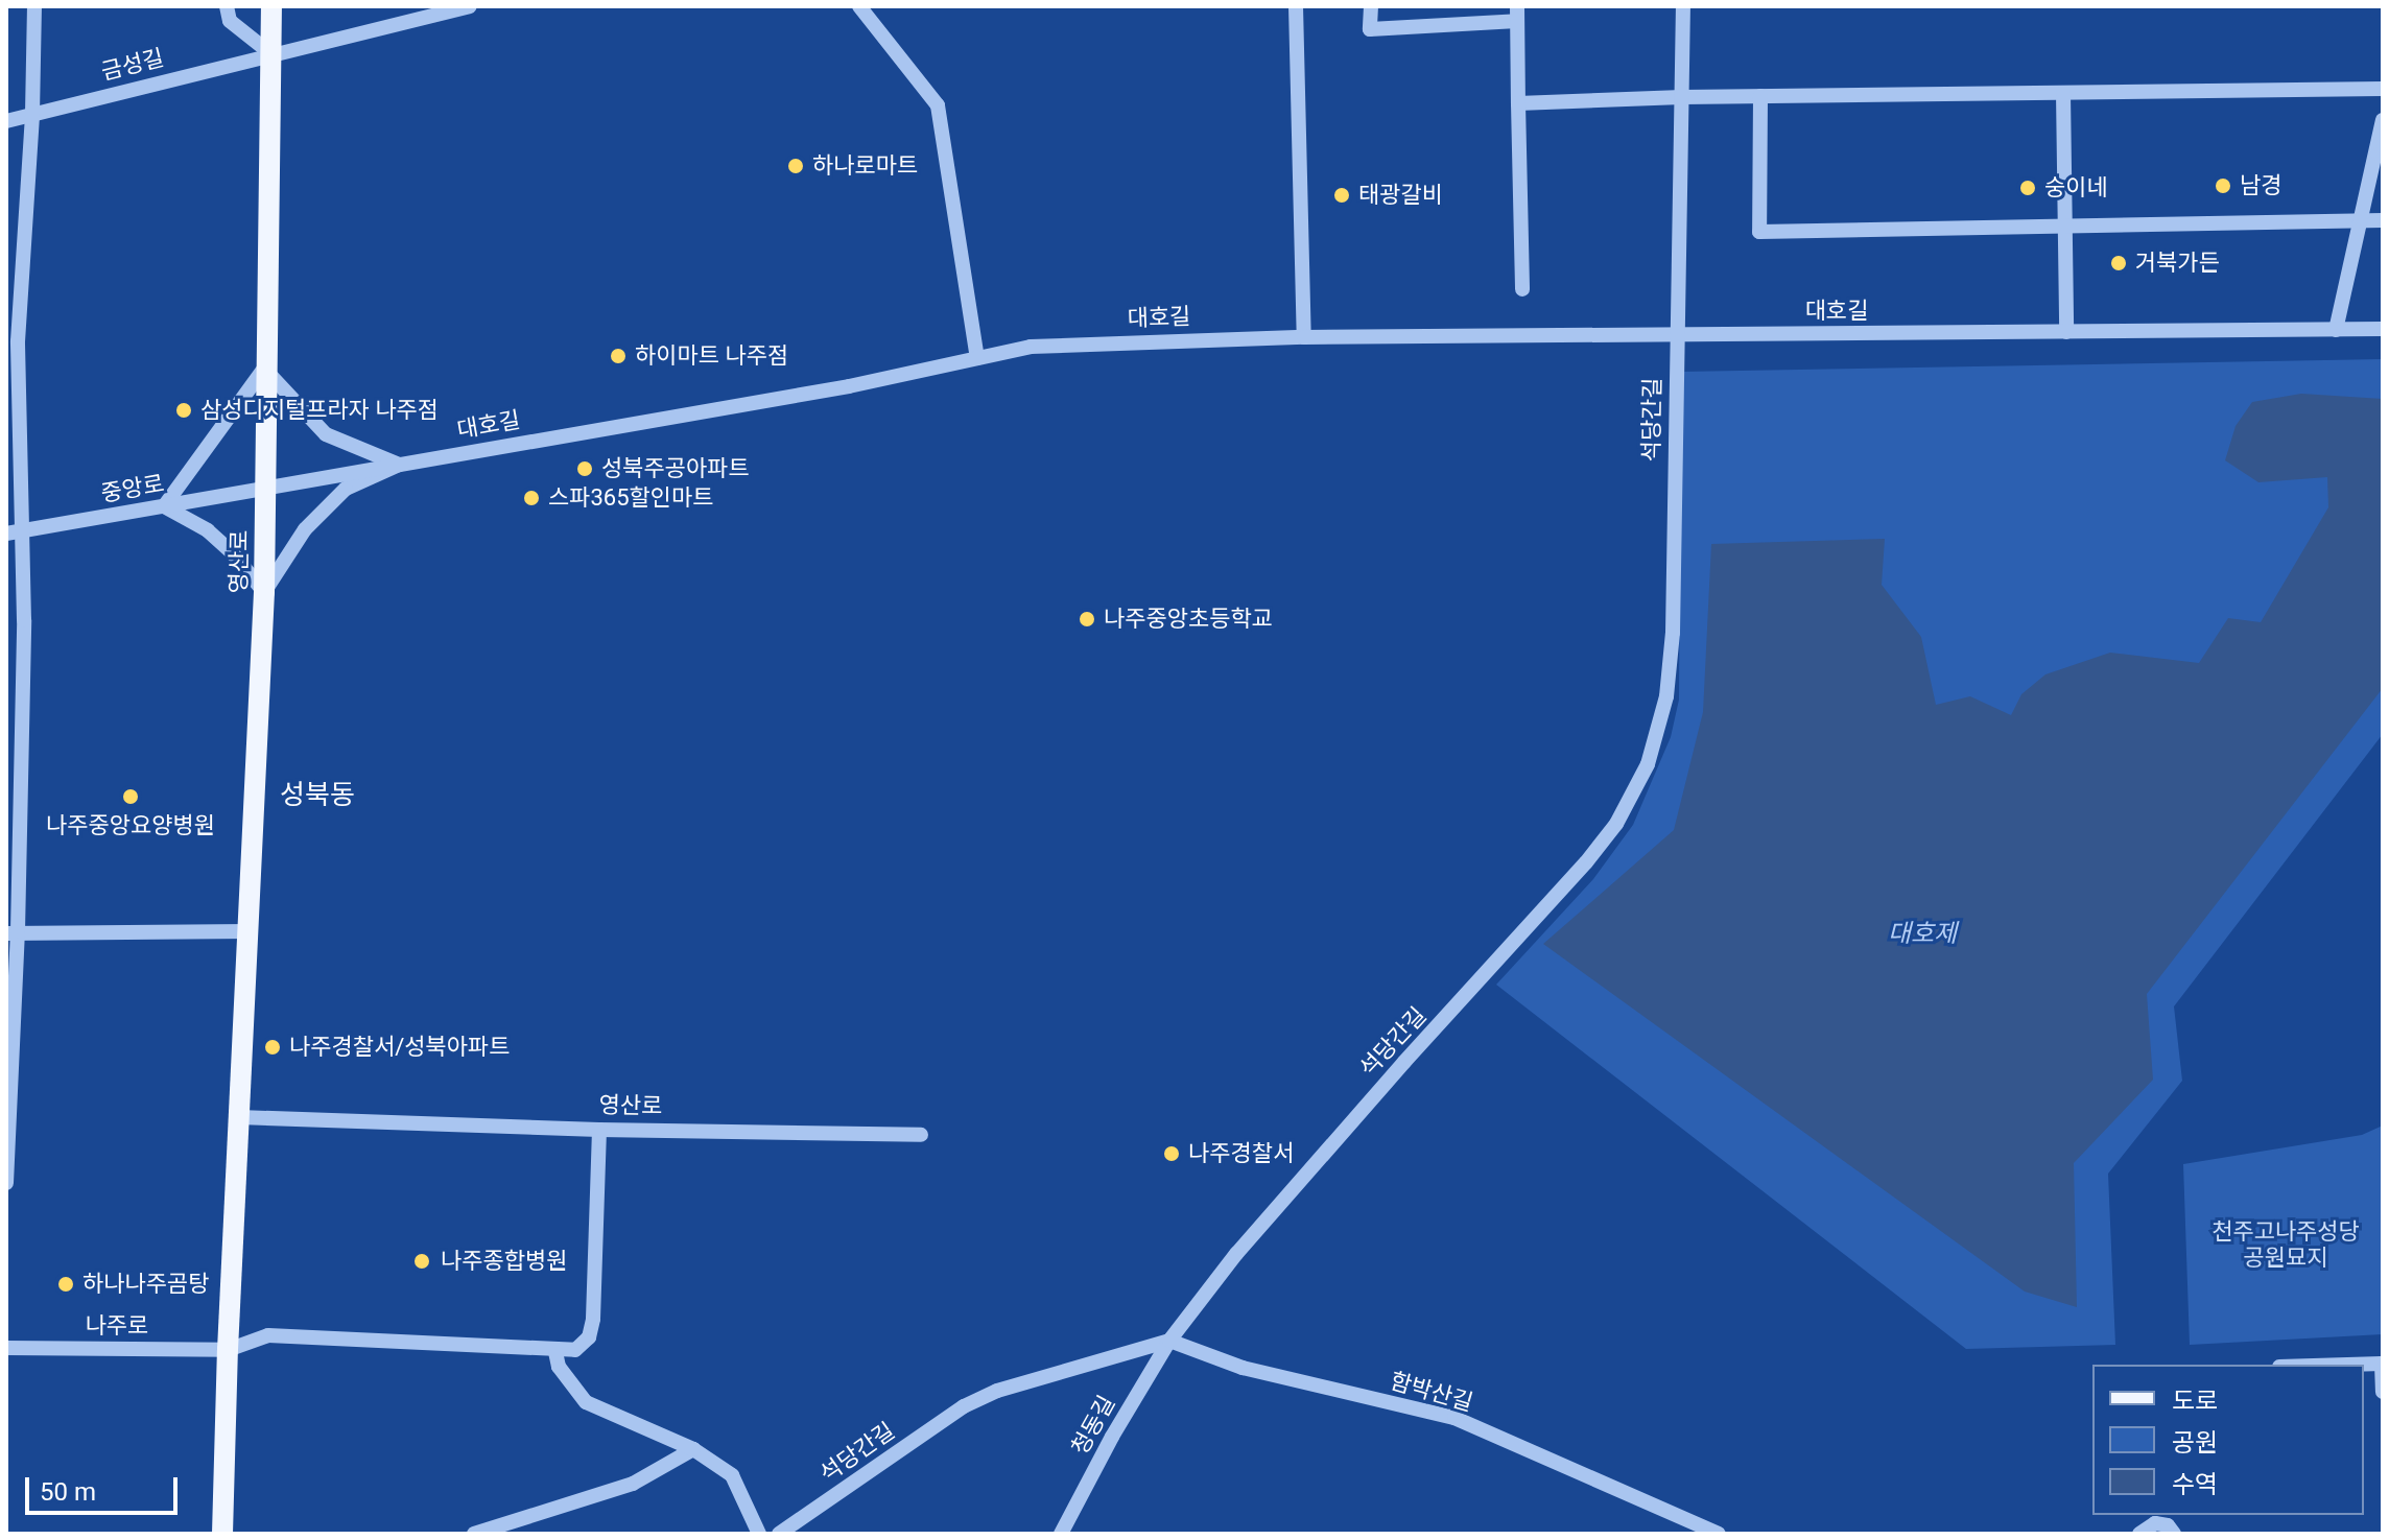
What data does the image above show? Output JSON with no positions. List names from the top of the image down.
{
  "streets": {
    "main road": ["영산로"],
    "street": [
      "금성길",
      "대호길",
      "석당간길",
      "중앙로",
      "나주로",
      "함박산길",
      "청동길"
    ]
  },
  "crossings": [
    ["금성길", "영산로"],
    ["대호길", "석당간길"],
    ["대호길", "중앙로"],
    ["대호길", "영산로"],
    ["석당간길", "함박산길"],
    ["석당간길", "청동길"],
    ["중앙로", "영산로"],
    ["영산로", "나주로"],
    ["함박산길", "청동길"]
  ],
  "districts": ["성북동"],
  "water": ["대호제"],
  "parks": ["천주고나주성당 공원묘지"],
  "places": [
    "하나로마트",
    "남경",
    "숭이네",
    "태광갈비",
    "거북가든",
    "하이마트 나주점",
    "삼성디지털프라자 나주점",
    "성북주공아파트",
    "스파365할인마트",
    "나주중앙초등학교",
    "나주중앙요양병원",
    "나주경찰서/성북아파트",
    "나주경찰서",
    "나주종합병원",
    "하나나주곰탕"
  ],
  "legend": ["도로", "공원", "수역"],
  "scale_bar": "50 m"
}
